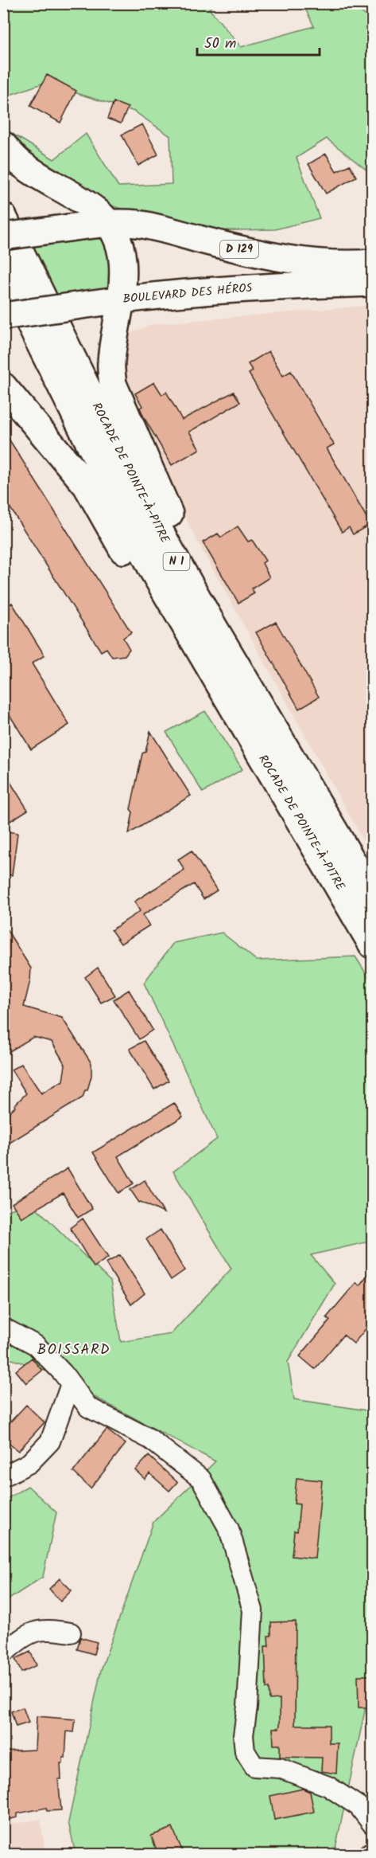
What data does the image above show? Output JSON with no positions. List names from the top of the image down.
{
  "streets": {
    "highway": [
      "D 129",
      "BOULEVARD DES HÉROS",
      "ROCADE DE POINTE-À-PITRE",
      "N 1"
    ]
  },
  "districts": ["BOISSARD"],
  "scale_bar": "50 m"
}
